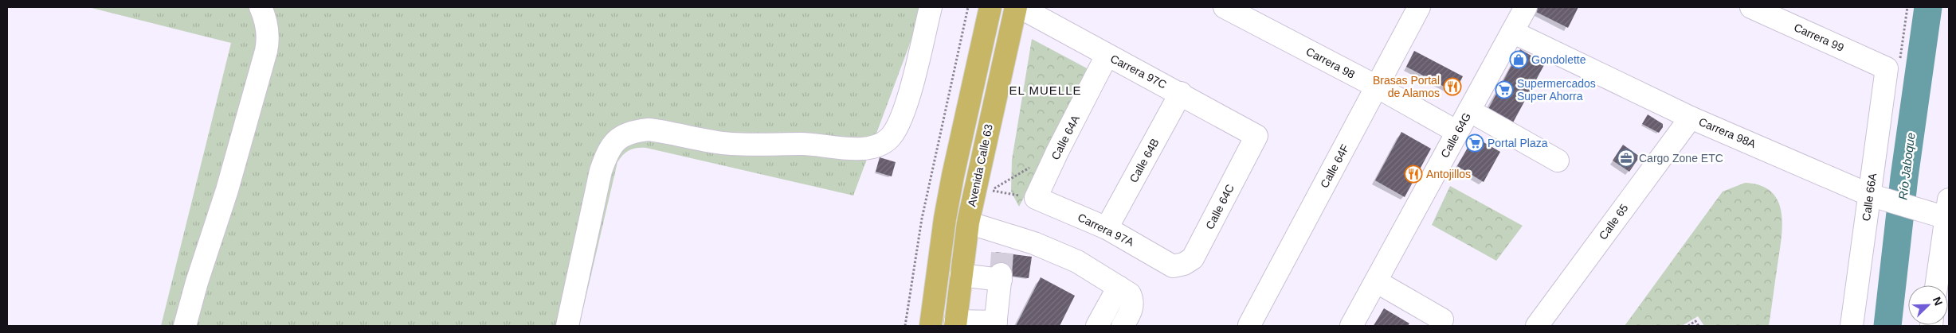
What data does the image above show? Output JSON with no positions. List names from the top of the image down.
{
  "streets": {
    "main road": ["Avenida Calle 63"],
    "street": [
      "Carrera 99",
      "Carrera 98",
      "Carrera 97C",
      "Carrera 98A",
      "Calle 64G",
      "Calle 64A",
      "Calle 64B",
      "Calle 64F",
      "Calle 66A",
      "Calle 64C",
      "Calle 65",
      "Carrera 97A"
    ]
  },
  "crossings": [
    ["Carrera 99", "Calle 66A"],
    ["Carrera 98", "Calle 64G"],
    ["Carrera 98", "Calle 64F"],
    ["Carrera 97C", "Calle 64A"],
    ["Carrera 97C", "Calle 64B"],
    ["Carrera 97C", "Calle 64C"],
    ["Carrera 98A", "Calle 64G"],
    ["Carrera 98A", "Calle 66A"],
    ["Carrera 98A", "Calle 65"],
    ["Calle 64A", "Carrera 97A"],
    ["Calle 64B", "Carrera 97A"],
    ["Calle 64C", "Carrera 97A"]
  ],
  "districts": ["EL MUELLE"],
  "water": ["Río Jaboque"],
  "places": {
    "shop": ["Gondolette"],
    "restaurant": ["Brasas Portal de Alamos", "Antojillos"],
    "supermarket": ["Supermercados Super Ahorra", "Portal Plaza"],
    "office": ["Cargo Zone ETC"]
  },
  "north": "top right"
}
